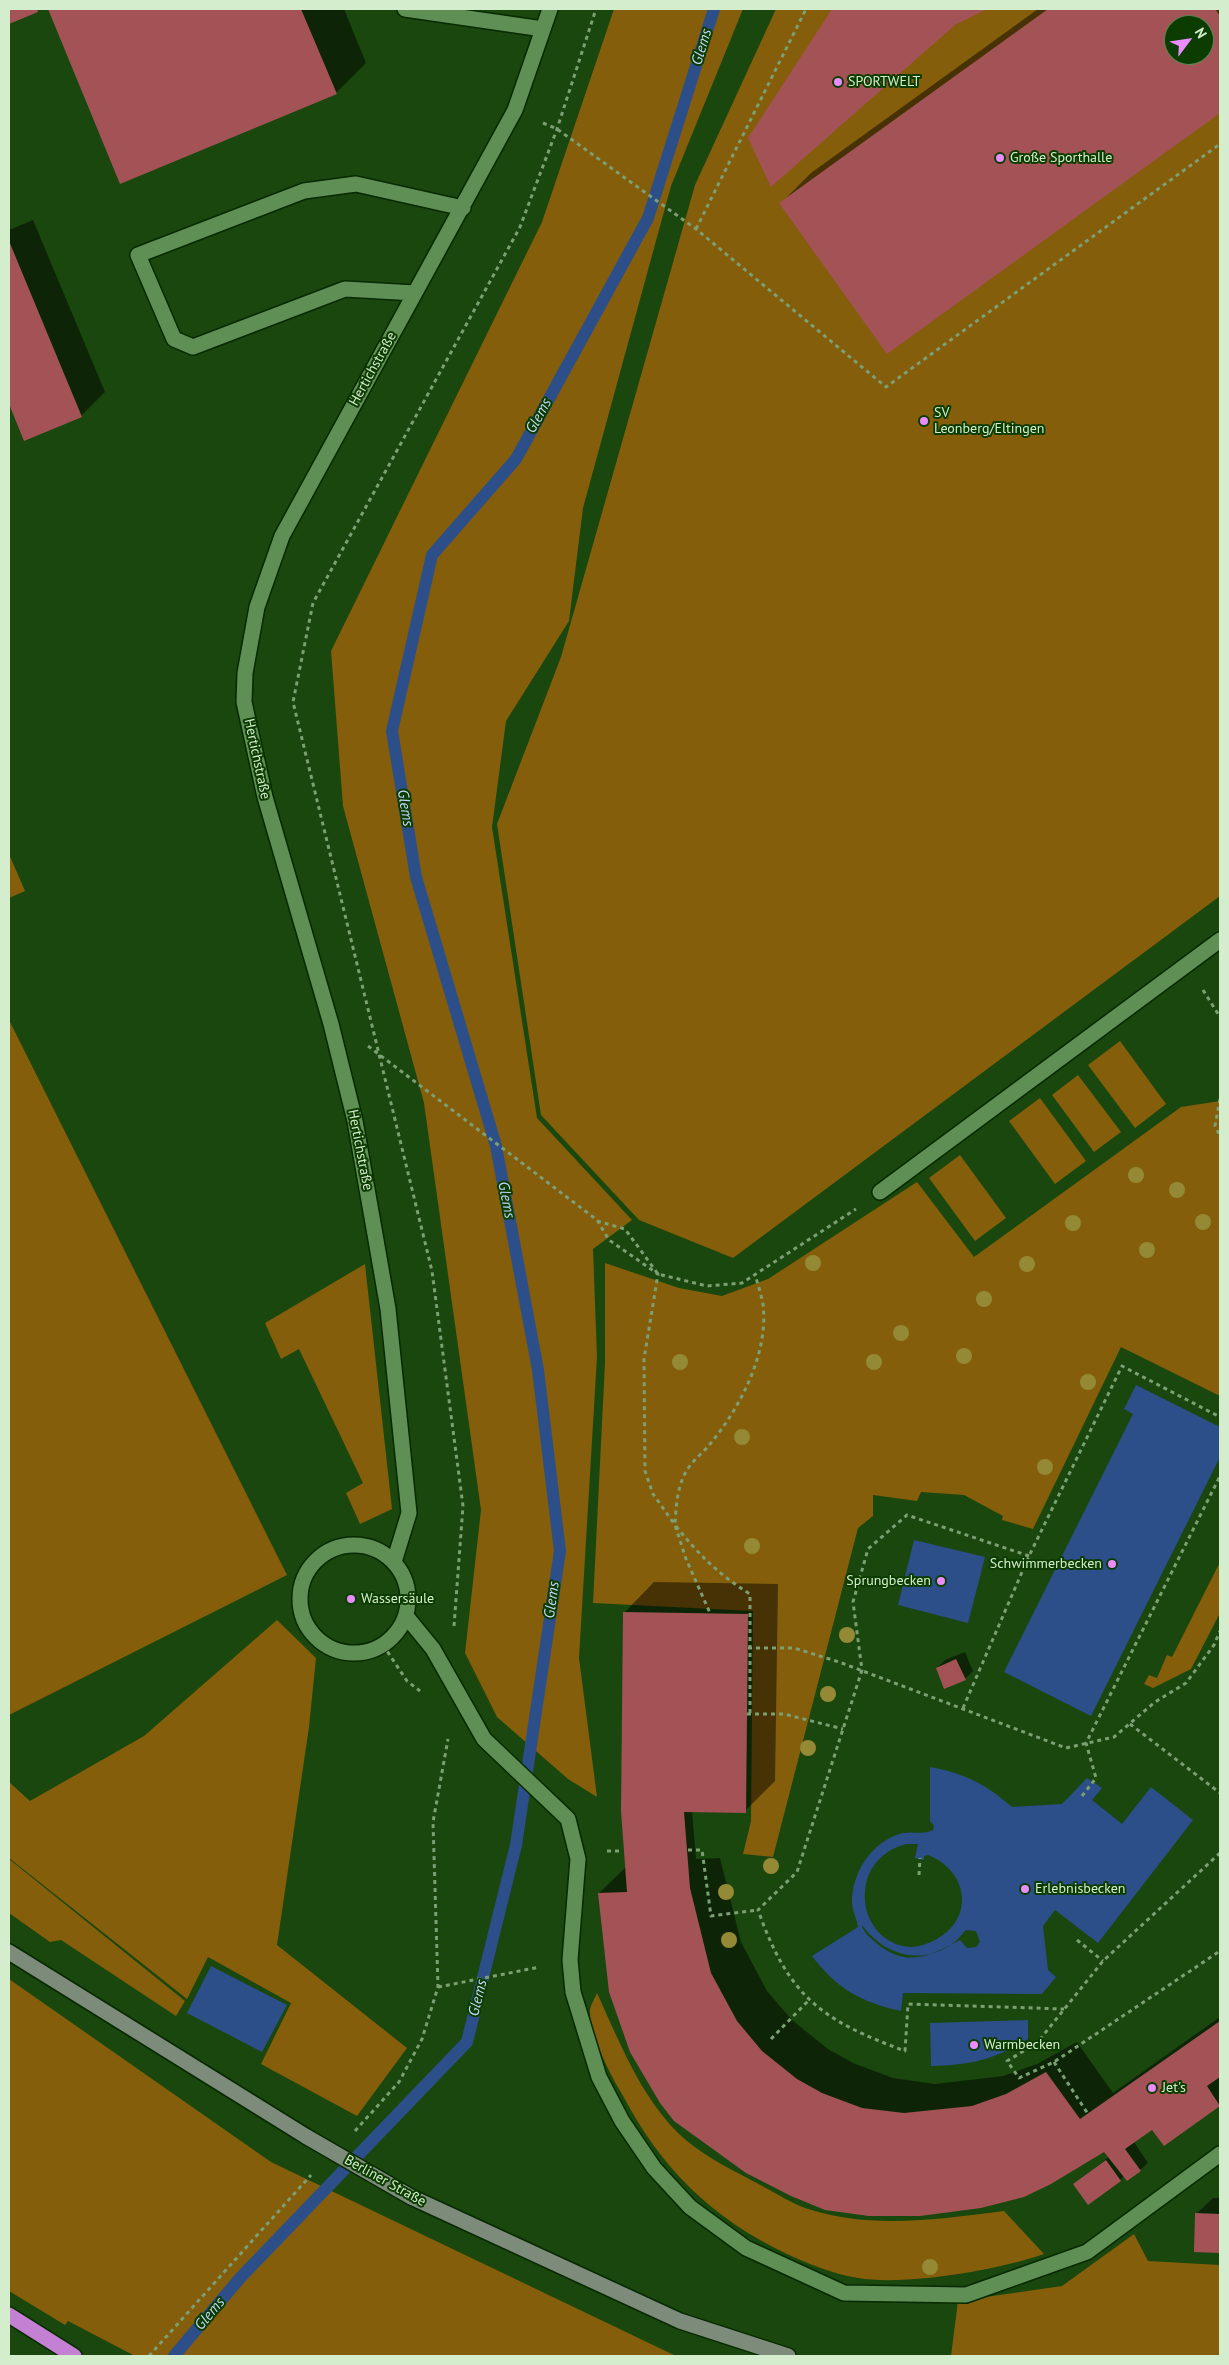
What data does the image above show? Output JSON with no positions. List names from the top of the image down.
{
  "streets": {
    "main road": ["Berliner Straße"],
    "lane": ["Hertichstraße"]
  },
  "water": ["Glems"],
  "places": [
    "SPORTWELT",
    "Große Sporthalle",
    "SV Leonberg/Eltingen",
    "Schwimmerbecken",
    "Sprungbecken",
    "Wassersäule",
    "Erlebnisbecken",
    "Warmbecken",
    "Jet's"
  ],
  "north": "top right"
}
